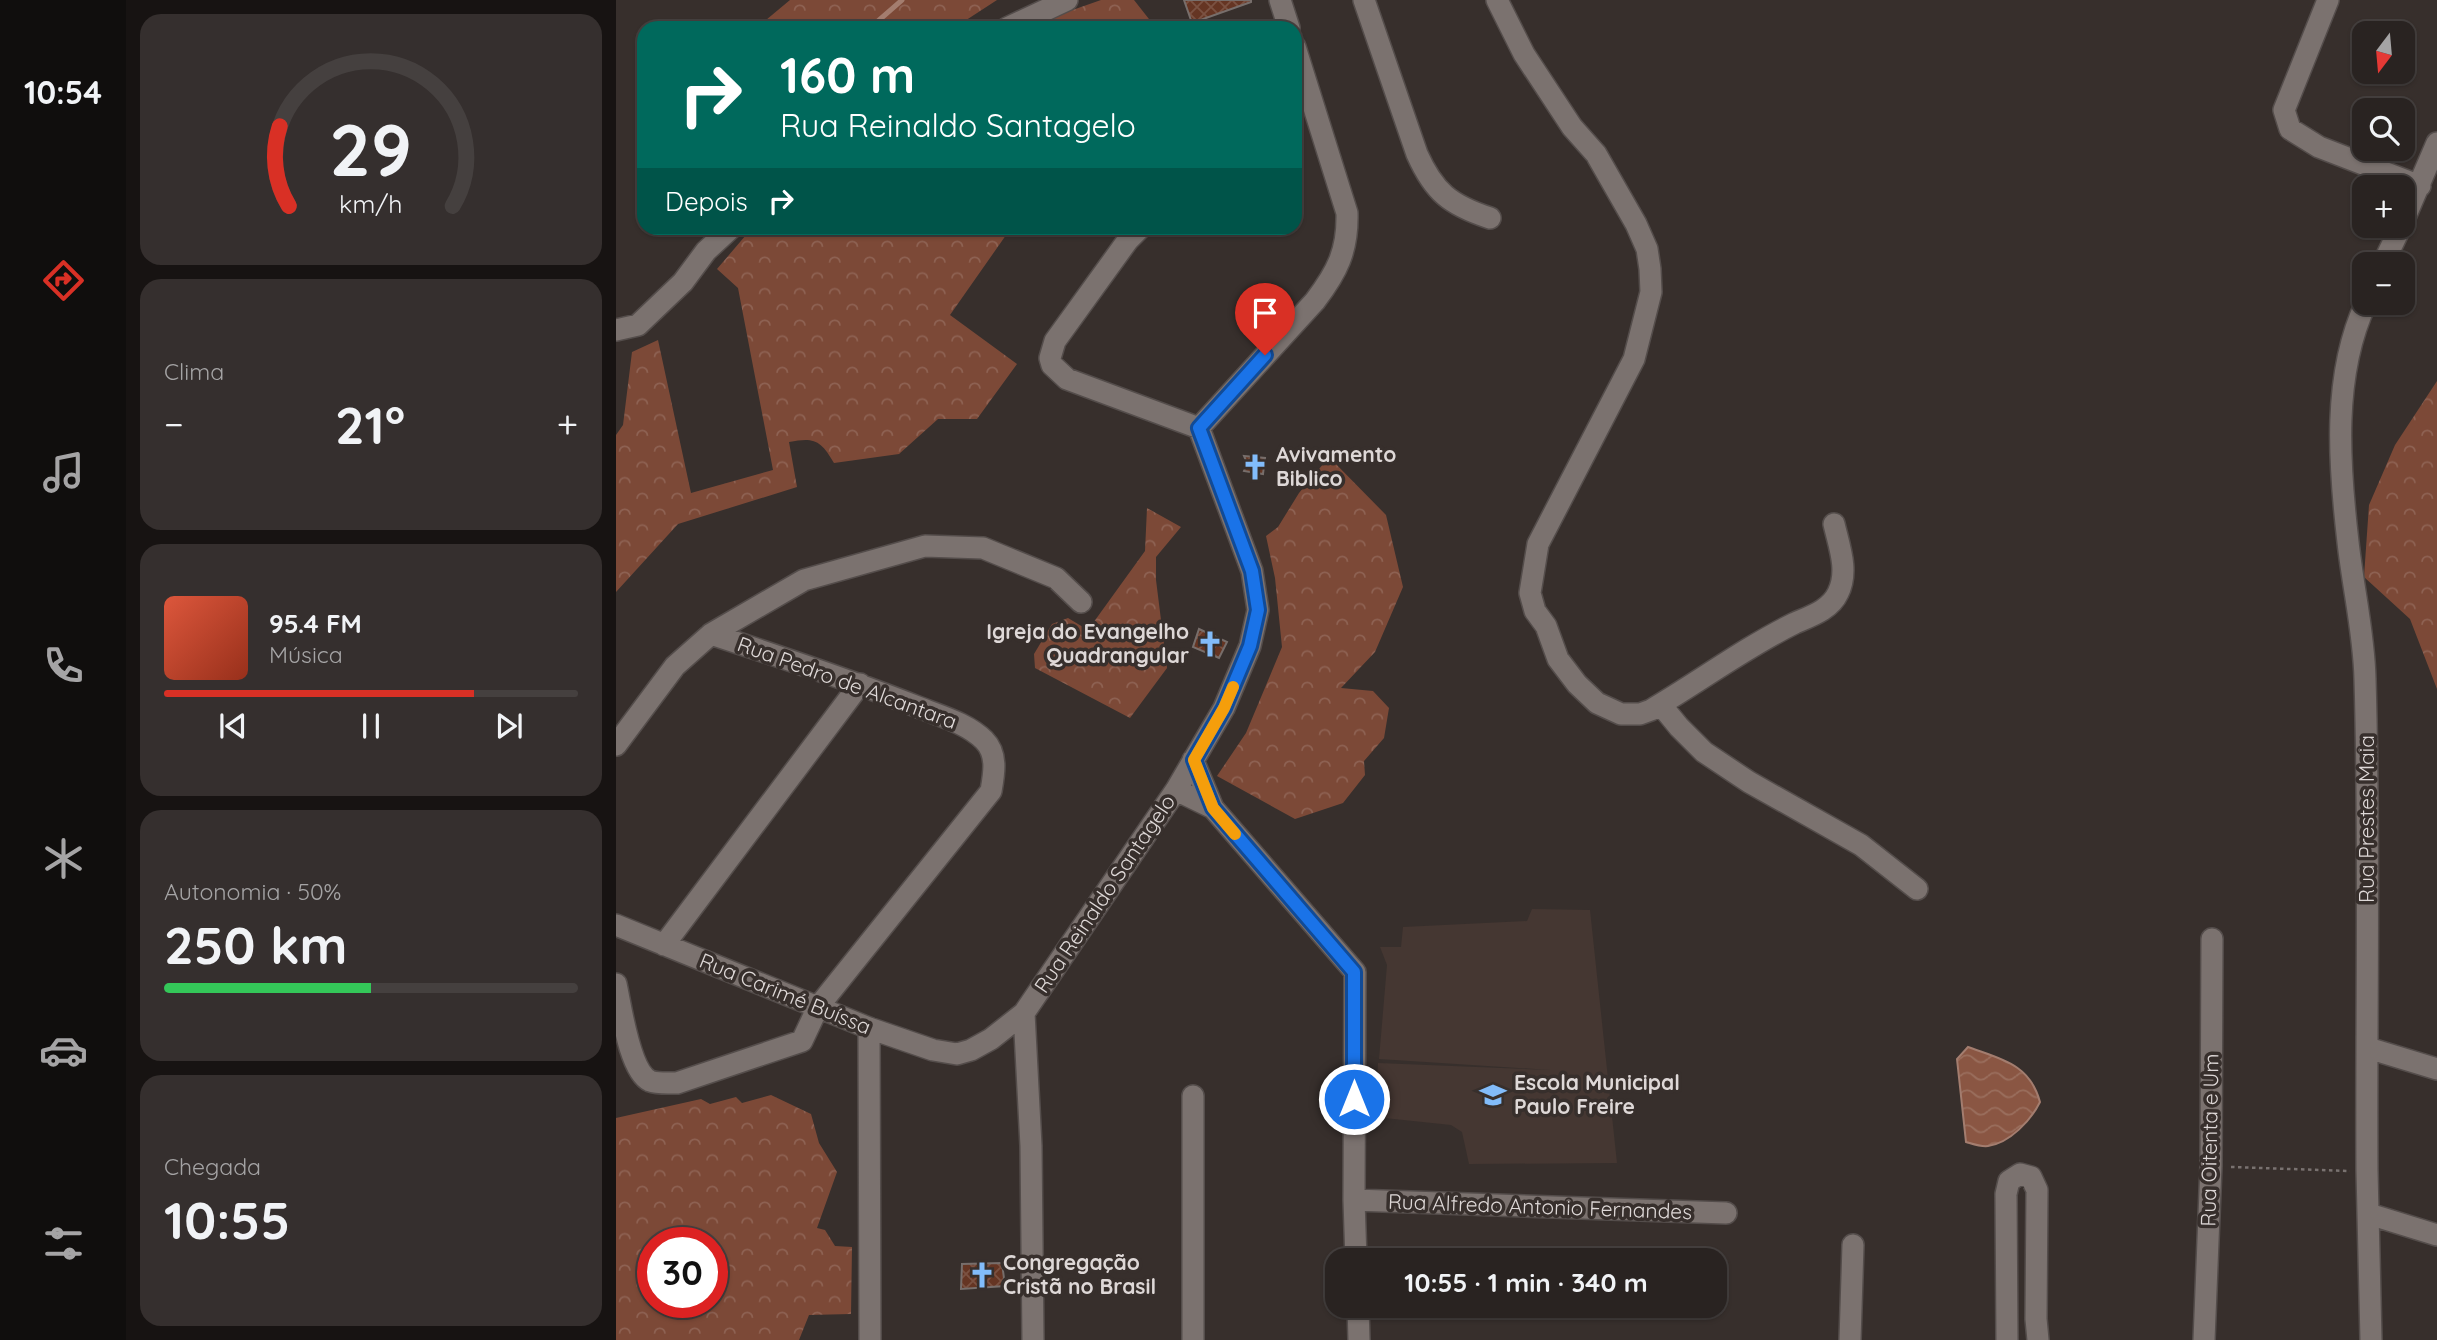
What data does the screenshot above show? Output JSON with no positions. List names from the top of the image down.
{
  "streets": {
    "street": [
      "Rua Pedro de Alcantara",
      "Rua Prestes Maia",
      "Rua Reinaldo Santagelo",
      "Rua Carimé Buíssa",
      "Rua Oitenta e Um",
      "Rua Alfredo Antonio Fernandes"
    ]
  },
  "crossings": [
    ["Rua Pedro de Alcantara", "Rua Carimé Buíssa"],
    ["Rua Reinaldo Santagelo", "Rua Carimé Buíssa"]
  ],
  "places": {
    "church": ["Avivamento Biblico", "Igreja do Evangelho Quadrangular", "Congregação Cristã no Brasil"],
    "school or university": ["Escola Municipal Paulo Freire"]
  },
  "north": "bottom",
  "page": {
    "tabs": "10:54",
    "map_buttons": ["+", "−"],
    "turn": ["160 m", "Rua Reinaldo Santagelo"],
    "then": "Depois",
    "tile": [
      "Clima",
      ["Autonomia · 50%", "250 km"],
      ["Chegada", "10:55"]
    ],
    "heat": ["−", "21°", "+"],
    "song": ["95.4 FM", "Música"],
    "limit": "30",
    "trip": "10:55 · 1 min · 340 m",
    "gauge": ["29", "km/h"]
  }
}
